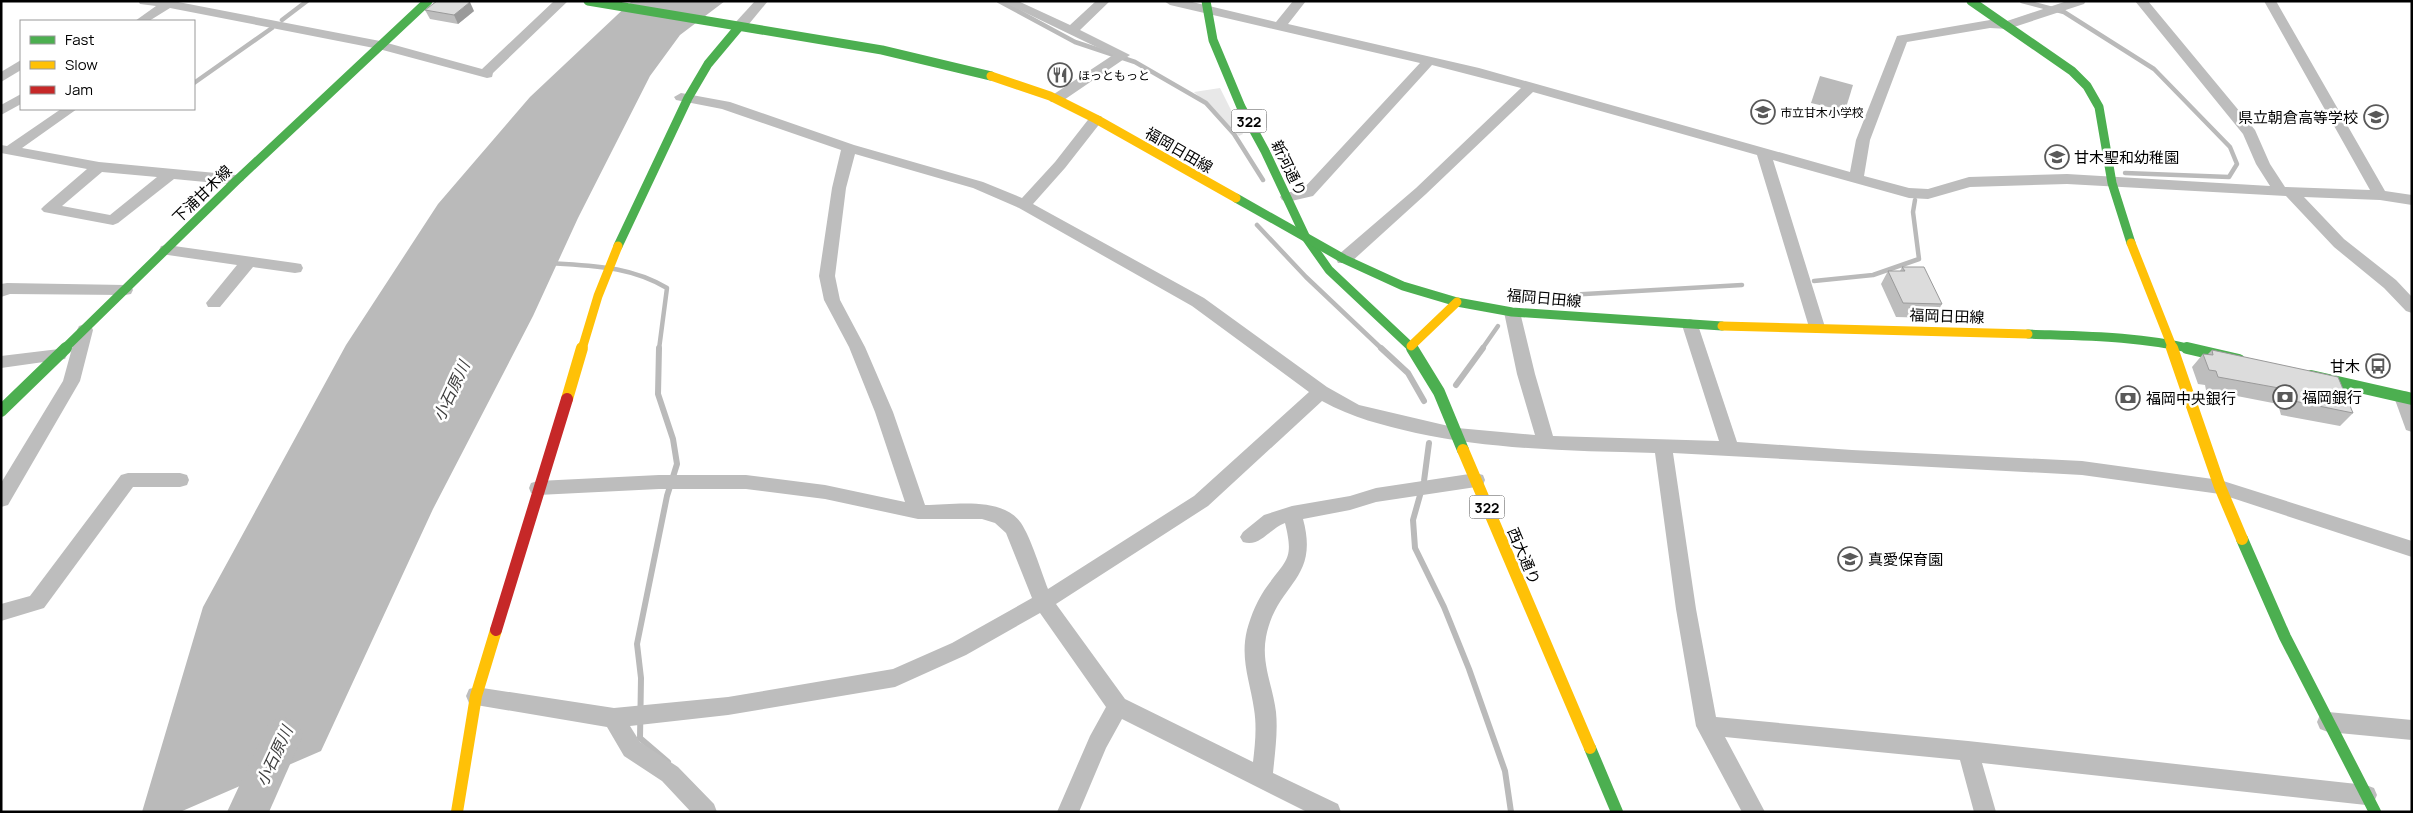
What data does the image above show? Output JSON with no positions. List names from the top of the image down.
{
  "streets": {
    "main road": [
      "322",
      "福岡日田線",
      "新河通り",
      "下浦甘木線",
      "西大通り"
    ]
  },
  "crossings": [
    ["福岡日田線", "新河通り"],
    ["福岡日田線", "西大通り"],
    ["新河通り", "西大通り"]
  ],
  "water": ["小石原川"],
  "places": {
    "restaurant": ["ほっともっと"],
    "school or university": [
      "市立甘木小学校",
      "県立朝倉高等学校",
      "甘木聖和幼稚園",
      "真愛保育園"
    ],
    "bus stop": ["甘木"],
    "bank": ["福岡銀行", "福岡中央銀行"]
  },
  "legend": ["Fast", "Slow", "Jam"]
}
